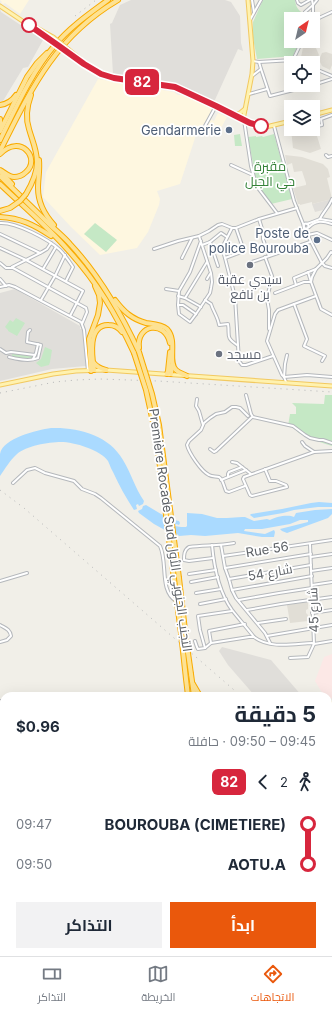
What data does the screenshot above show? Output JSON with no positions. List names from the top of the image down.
{
  "streets": {
    "highway": ["Première Rocade Sud التجنب الجنوبي الأول"],
    "street": ["Rue 56", "شارع 54", "شارع 45"]
  },
  "crossings": [
    ["Rue 56", "شارع 45"],
    ["شارع 54", "شارع 45"]
  ],
  "parks": ["مقبرة حي الجبل"],
  "places": [
    "Gendarmerie",
    "Poste de police Bourouba",
    "سيدي عقبة بن نافع",
    "مسجد"
  ],
  "lines": ["bus line 82"],
  "north": "top right",
  "page": {
    "on_map": "82",
    "heading": ["5 دقيقة", "09:45 – 09:50 · حافلة", "$0.96"],
    "legs": ["2", "82"],
    "list": [
      {
        "name": "BOUROUBA (CIMETIERE)",
        "value": "09:47"
      },
      {
        "name": "AOTU.A",
        "value": "09:50"
      }
    ],
    "buttons": ["ابدأ", "التذاكر"],
    "tabs": ["الاتجاهات", "الخريطة", "التذاكر"]
  }
}
